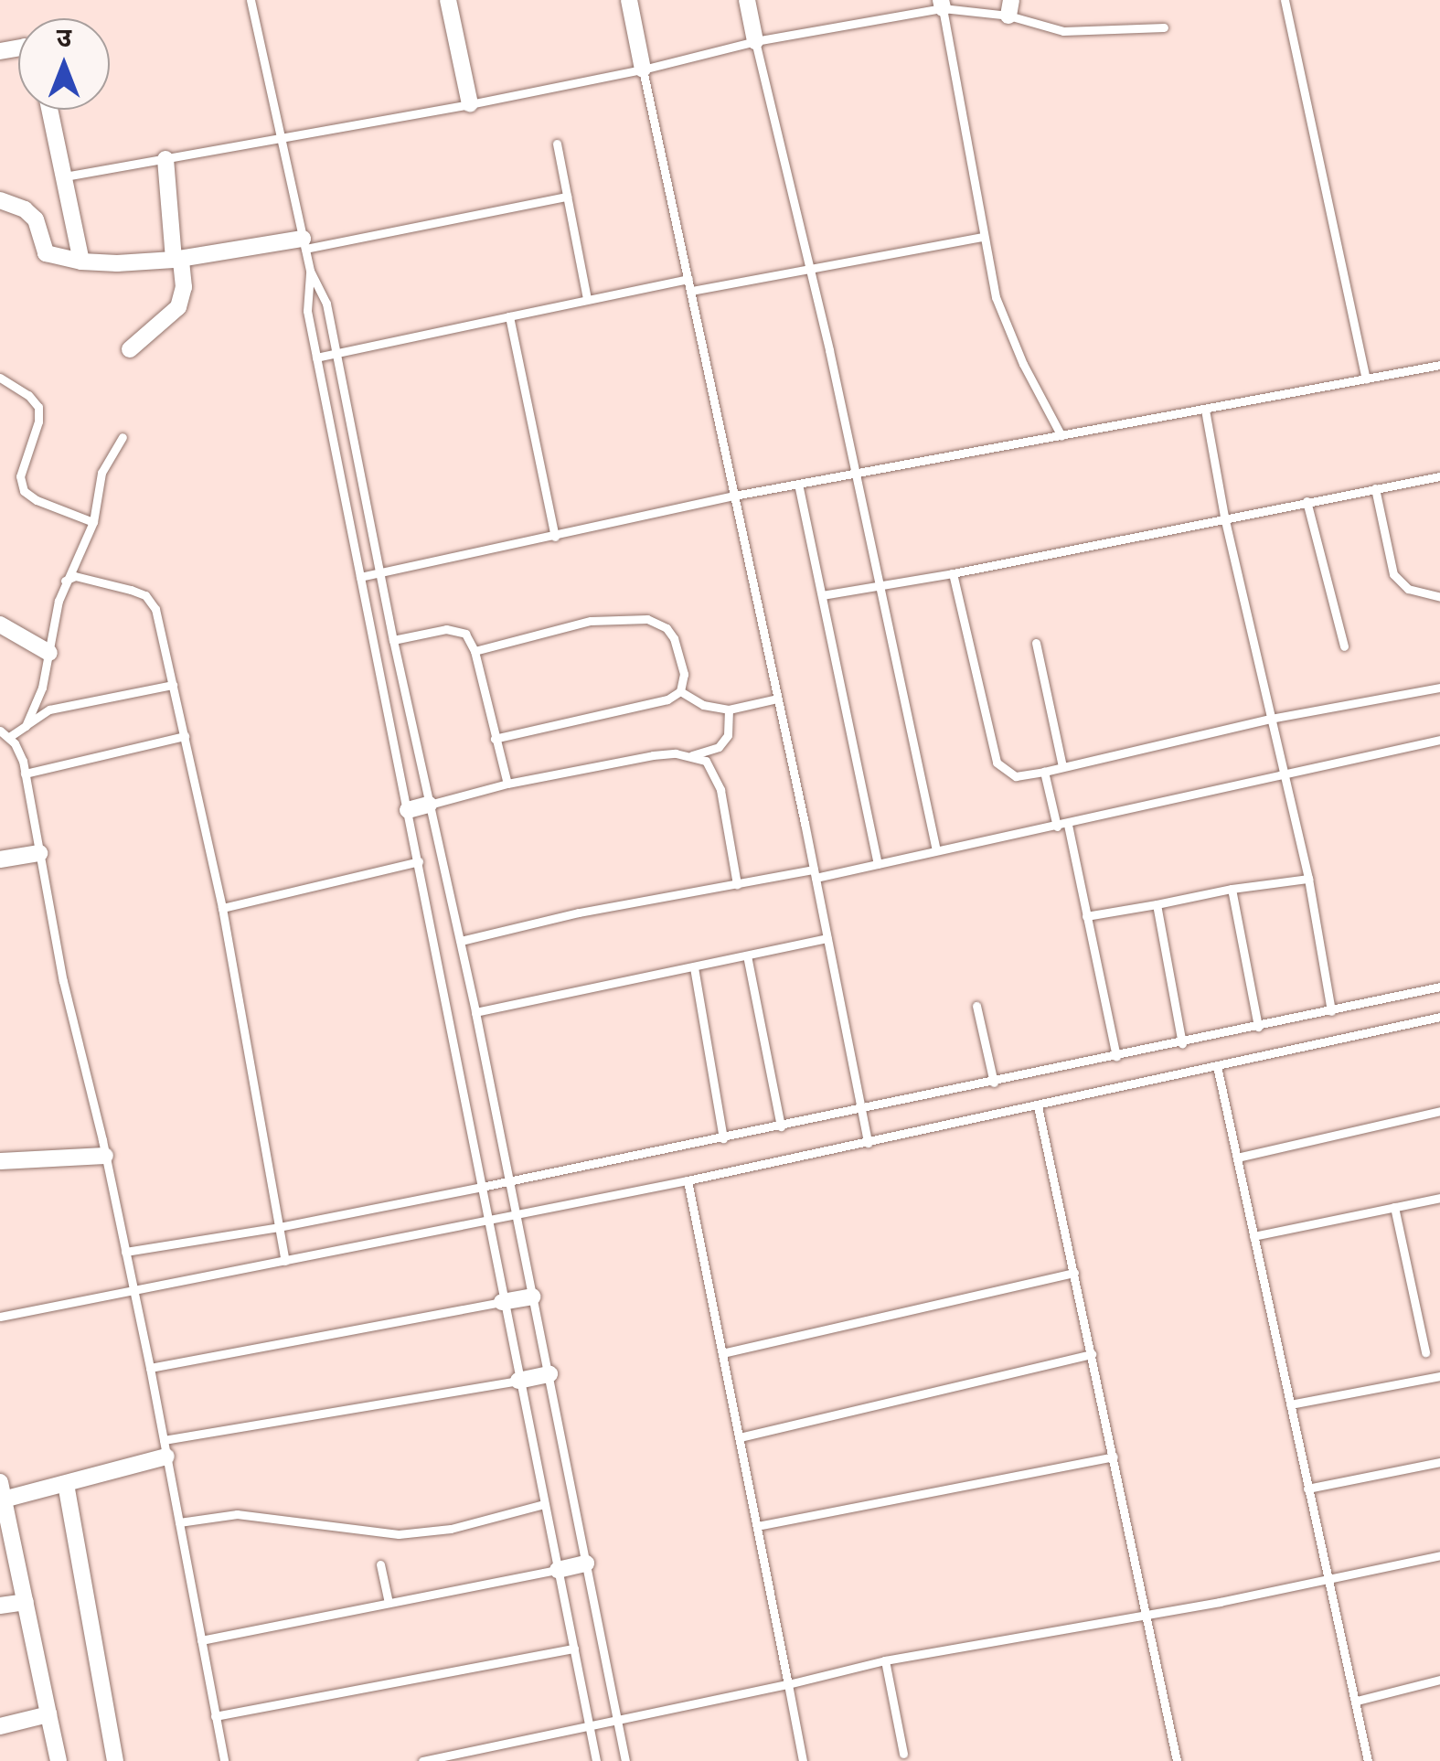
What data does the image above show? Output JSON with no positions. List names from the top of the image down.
{
  "north": "top"
}
